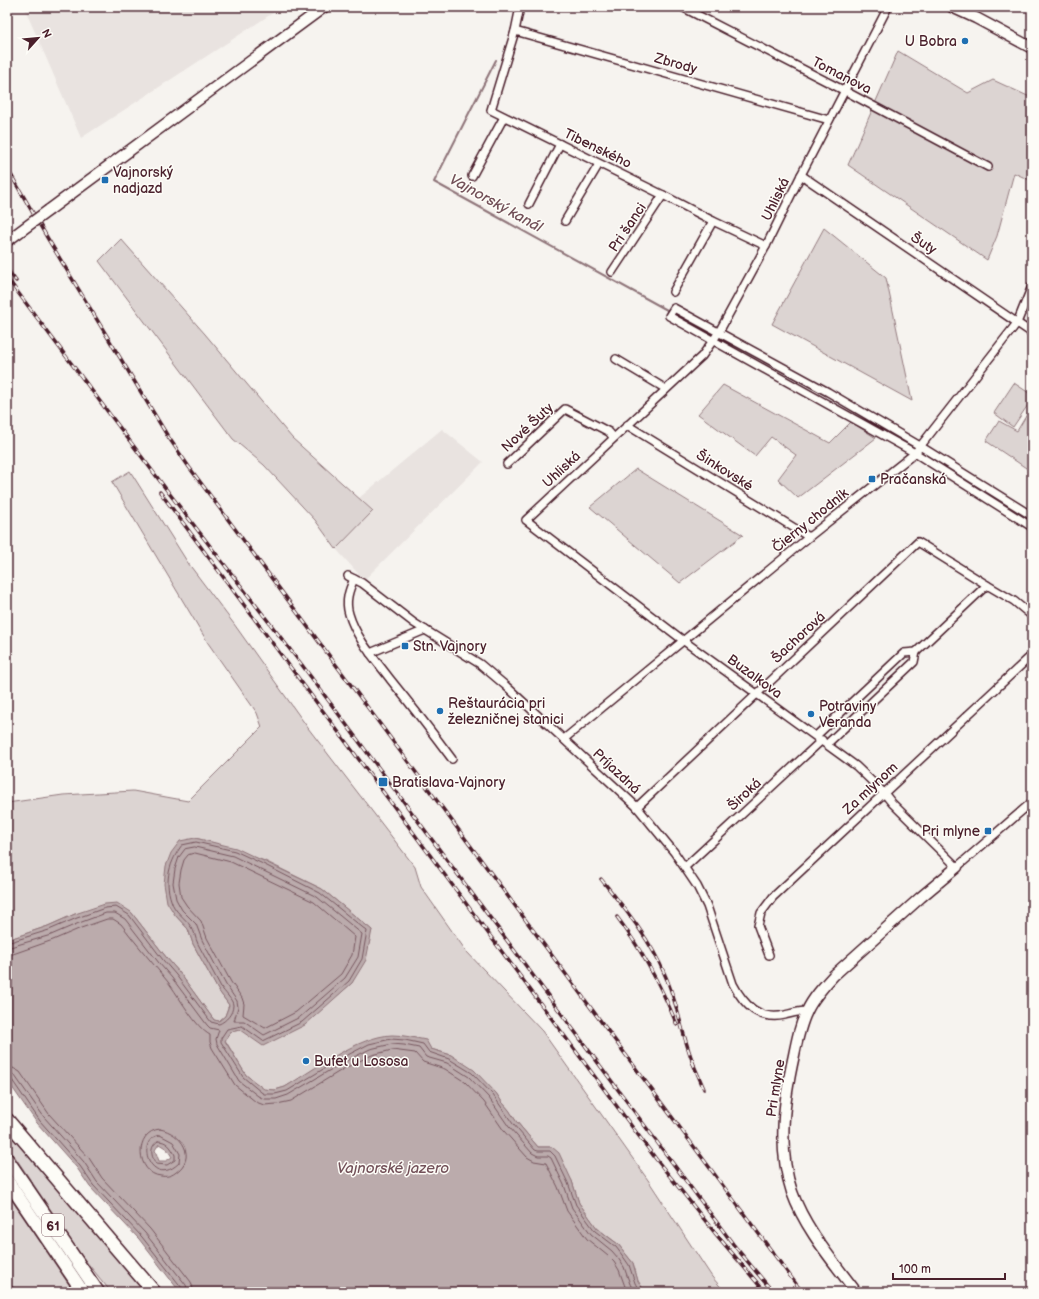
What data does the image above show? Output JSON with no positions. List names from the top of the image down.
{
  "streets": {
    "main road": ["61"],
    "street": [
      "Zbrody",
      "Tomanova",
      "Tibenského",
      "Uhliská",
      "Pri šanci",
      "Šuty",
      "Nové Šuty",
      "Šinkovské",
      "Čierny chodník",
      "Šachorová",
      "Buzalkova",
      "Príjazdná",
      "Za mlynom",
      "Široká",
      "Pri mlyne"
    ]
  },
  "crossings": [
    ["Zbrody", "Tibenského"],
    ["Zbrody", "Uhliská"],
    ["Tomanova", "Uhliská"],
    ["Tibenského", "Uhliská"],
    ["Tibenského", "Pri šanci"],
    ["Uhliská", "Šuty"],
    ["Uhliská", "Nové Šuty"],
    ["Uhliská", "Šinkovské"],
    ["Uhliská", "Buzalkova"],
    ["Šuty", "Čierny chodník"],
    ["Šinkovské", "Čierny chodník"],
    ["Čierny chodník", "Buzalkova"],
    ["Čierny chodník", "Príjazdná"],
    ["Šachorová", "Buzalkova"],
    ["Šachorová", "Príjazdná"],
    ["Šachorová", "Široká"],
    ["Buzalkova", "Za mlynom"],
    ["Buzalkova", "Široká"],
    ["Buzalkova", "Pri mlyne"],
    ["Príjazdná", "Široká"],
    ["Príjazdná", "Pri mlyne"]
  ],
  "water": ["Vajnorský kanál", "Vajnorské jazero"],
  "places": {
    "other": [
      "U Bobra",
      "Reštaurácia pri železničnej stanici",
      "Potraviny Veranda",
      "Bufet u Lososa"
    ],
    "transit": [
      "Vajnorský nadjazd",
      "Pračanská",
      "Stn. Vajnory",
      "Bratislava-Vajnory",
      "Pri mlyne"
    ]
  },
  "scale_bar": "100 m",
  "north": "top right"
}
